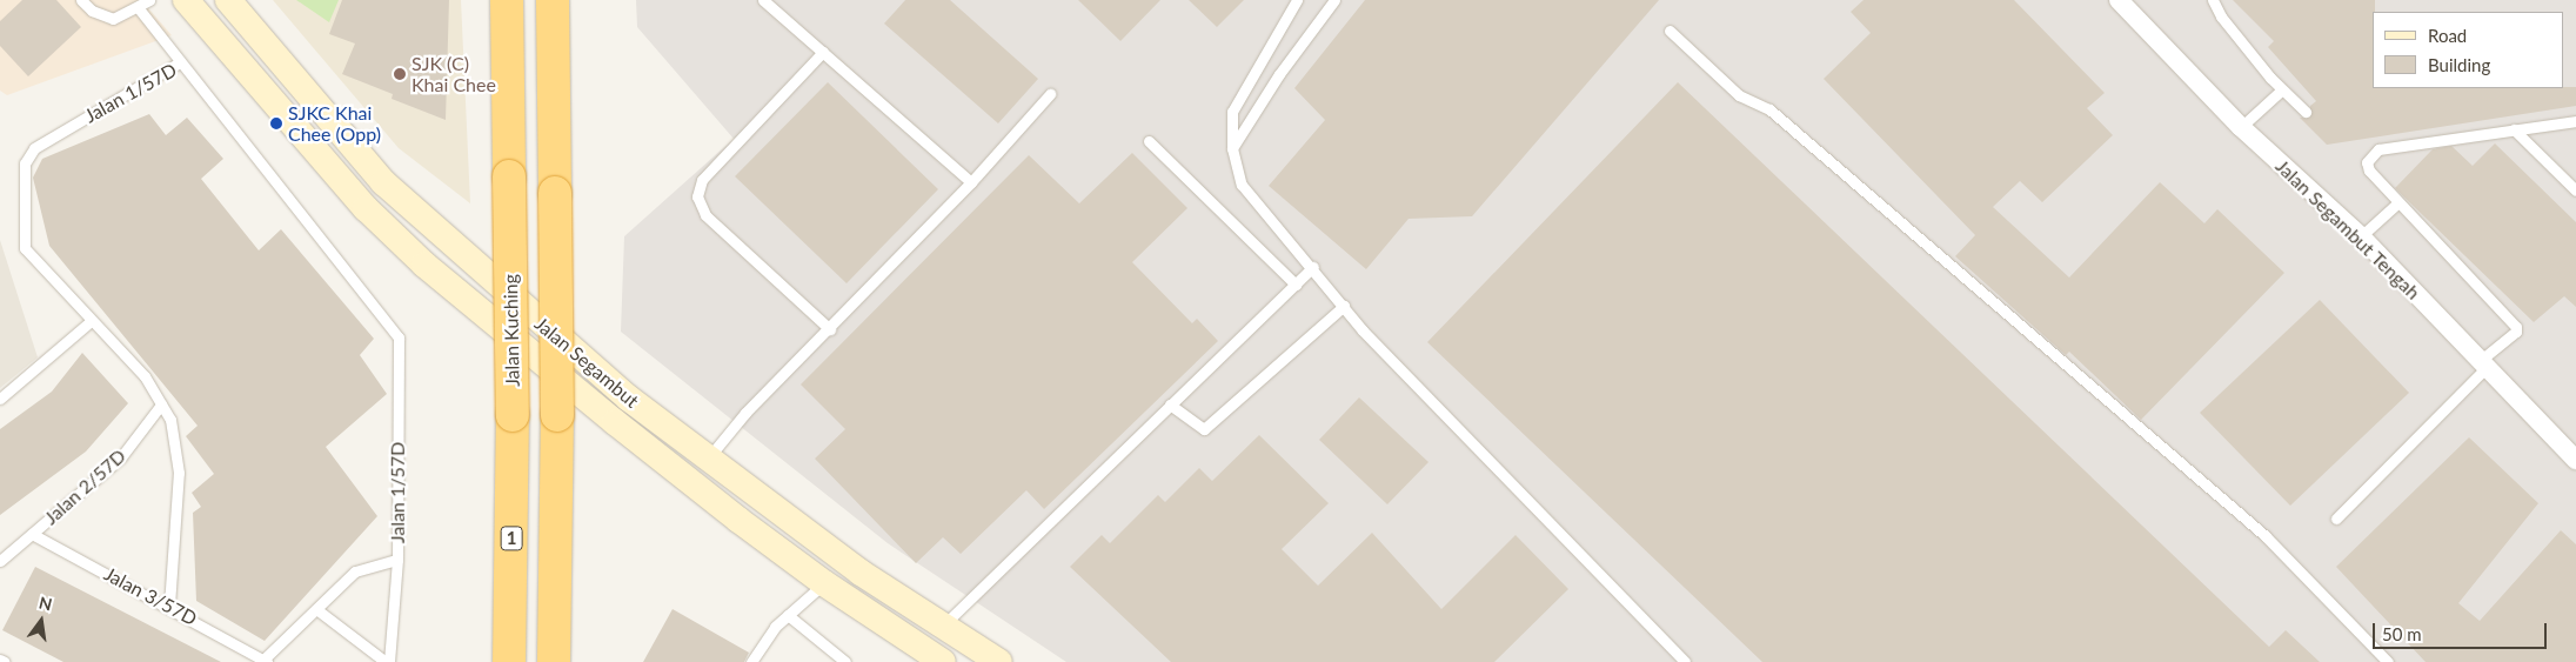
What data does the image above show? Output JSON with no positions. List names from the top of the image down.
{
  "streets": {
    "highway": ["Jalan Kuching", "1"],
    "main road": ["Jalan Segambut"],
    "street": ["Jalan Segambut Tengah"],
    "lane": ["Jalan 1/57D", "Jalan 2/57D", "Jalan 3/57D"]
  },
  "crossings": [
    ["Jalan 1/57D", "Jalan 2/57D"],
    ["Jalan 1/57D", "Jalan 3/57D"],
    ["Jalan 2/57D", "Jalan 3/57D"]
  ],
  "places": ["SJK (C) Khai Chee", "SJKC Khai Chee (Opp)"],
  "legend": ["Road", "Building"],
  "scale_bar": "50 m",
  "north": "top"
}
